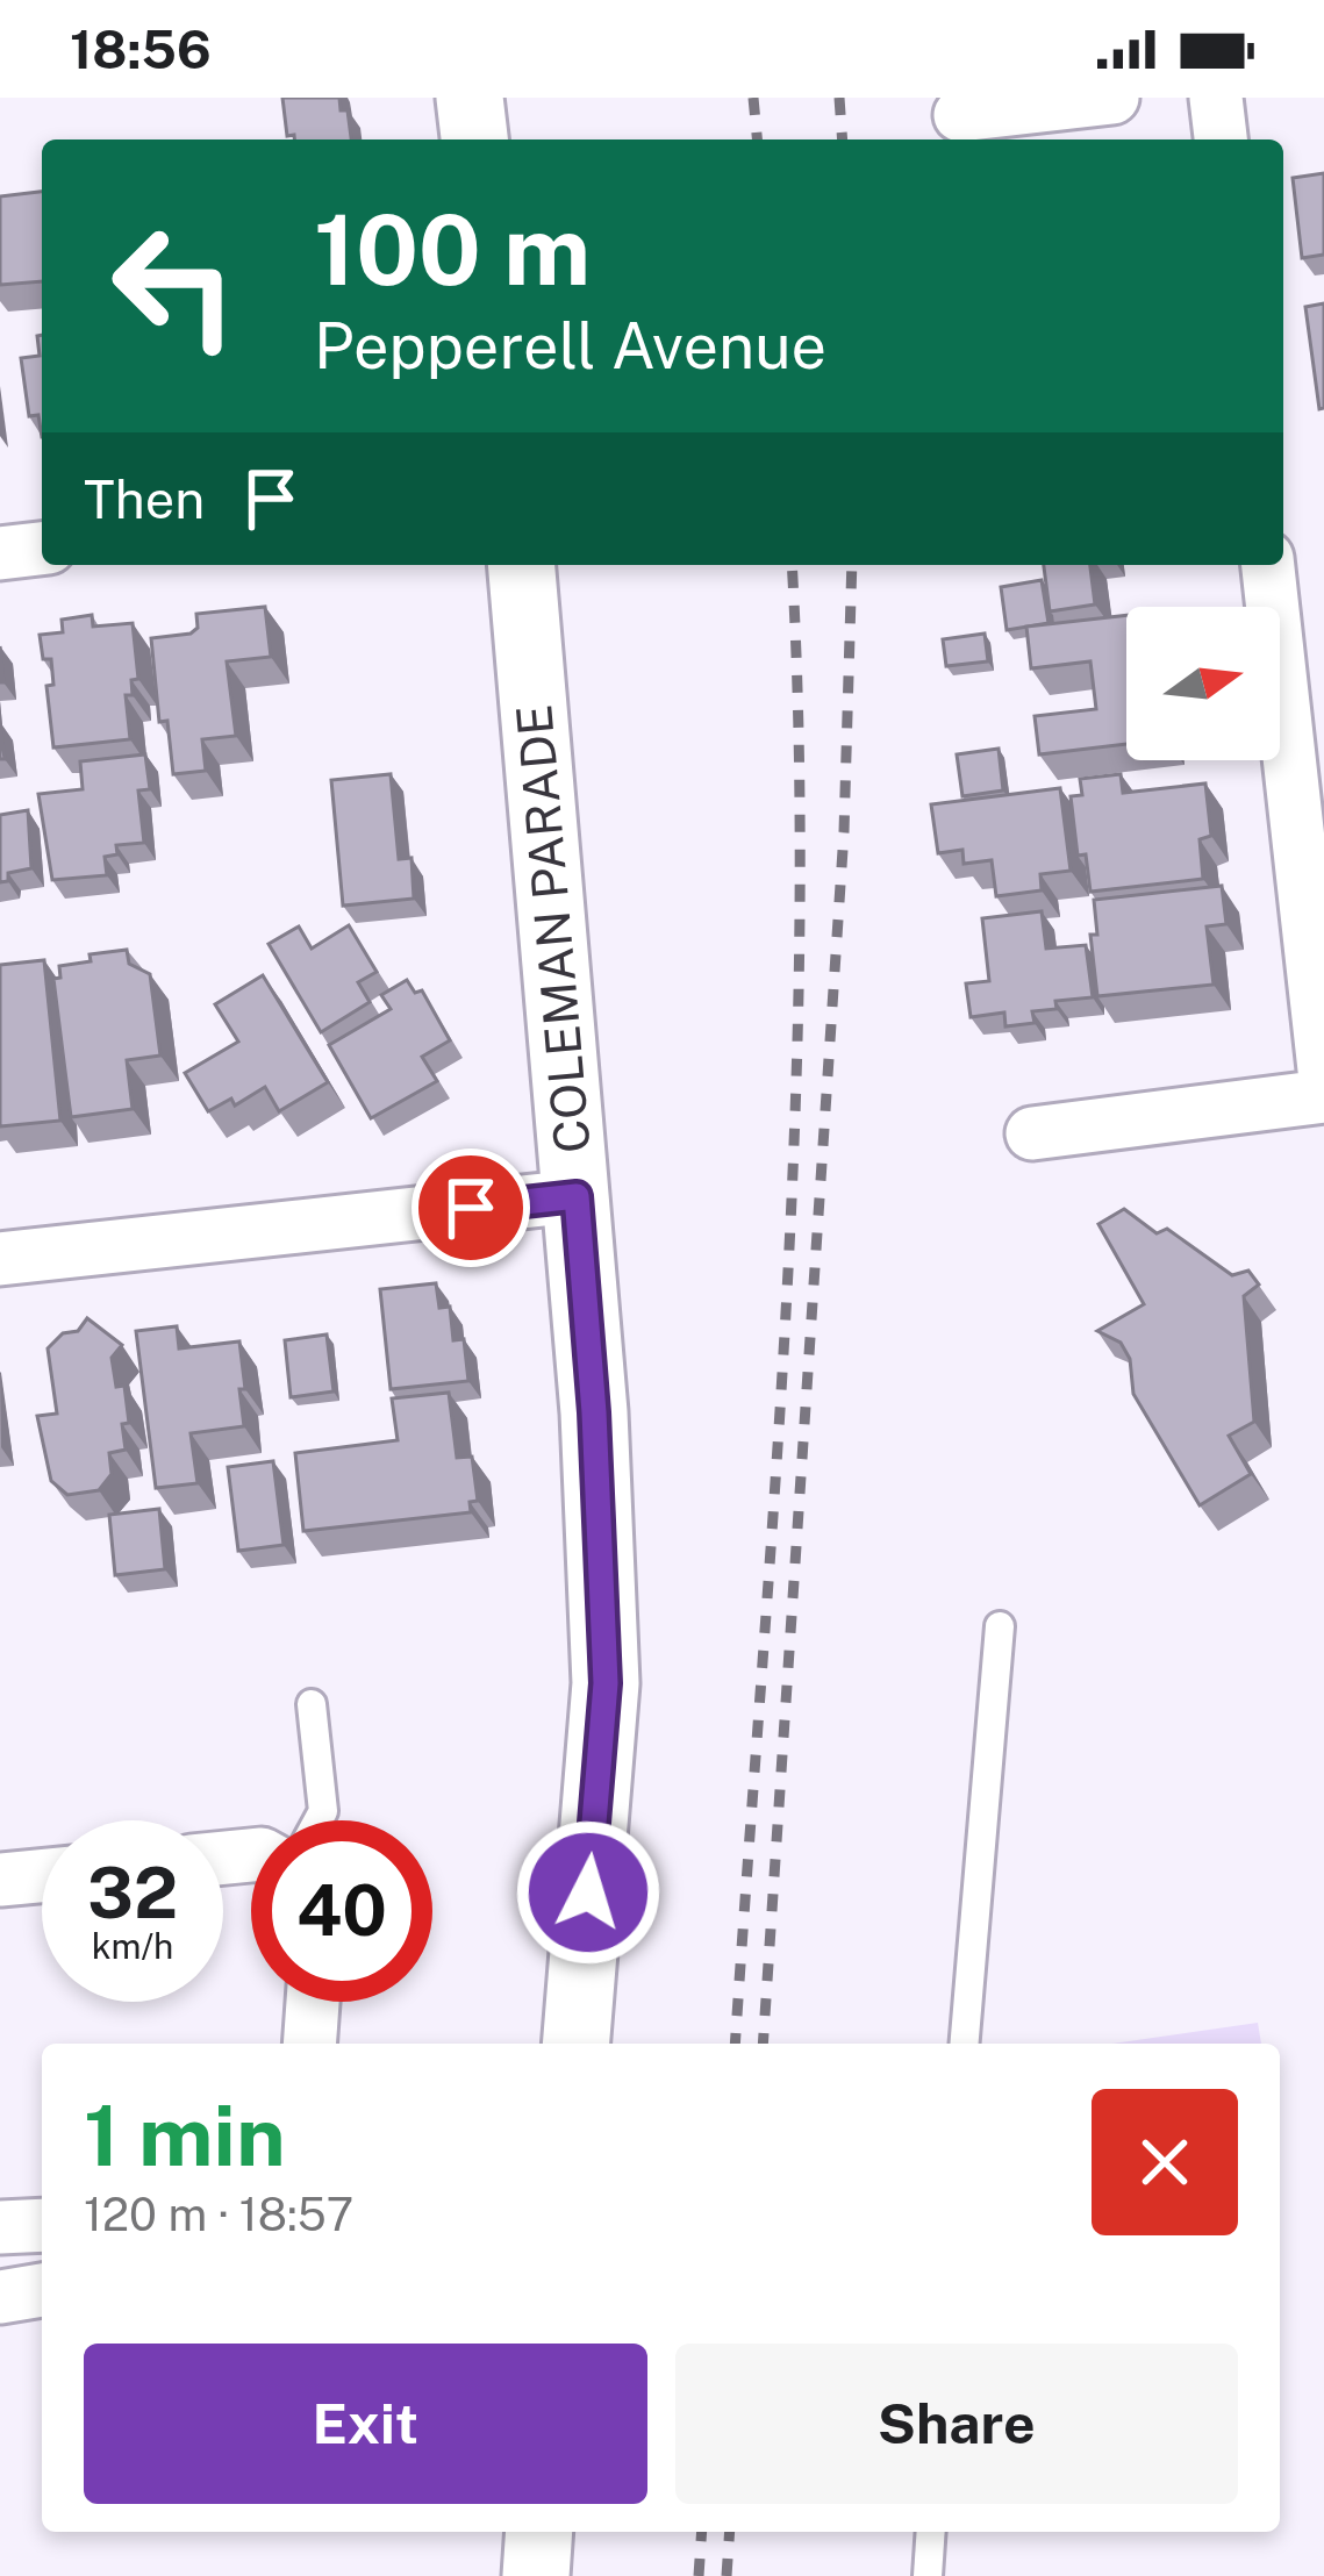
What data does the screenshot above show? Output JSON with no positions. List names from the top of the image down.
{
  "streets": {
    "street": ["COLEMAN PARADE"]
  },
  "north": "right",
  "page": {
    "status": "18:56",
    "turn": ["100 m", "Pepperell Avenue"],
    "then": "Then",
    "speed": "32 km/h",
    "limit": "40",
    "heading": ["1 min", "120 m · 18:57"],
    "buttons": ["Exit", "Share"]
  }
}
